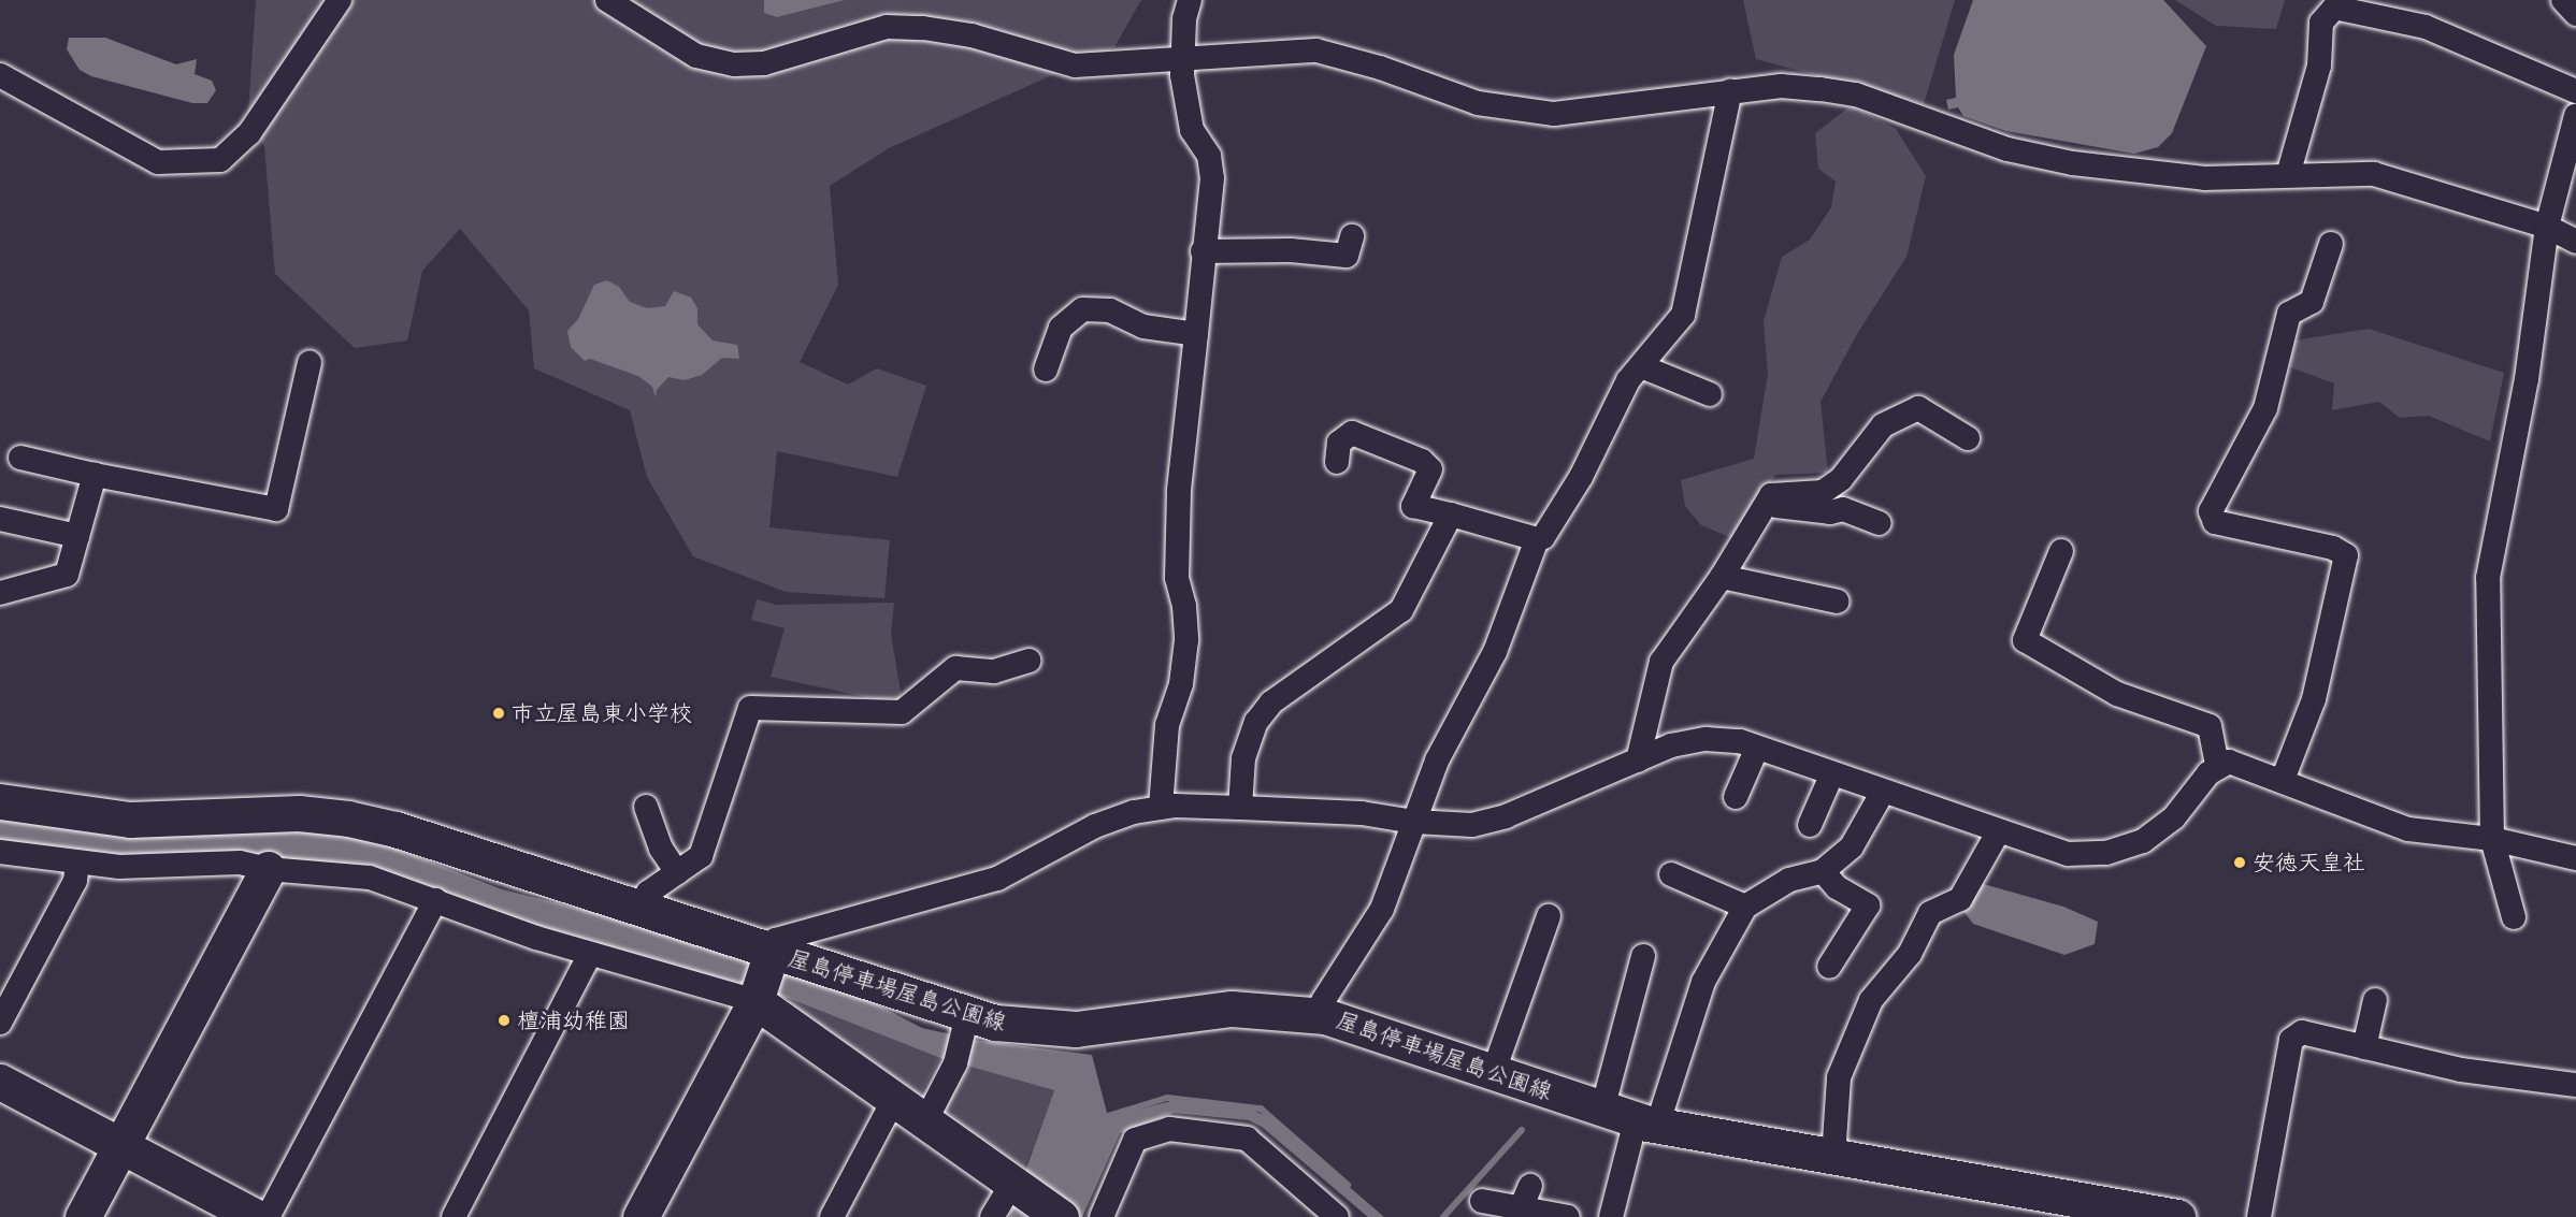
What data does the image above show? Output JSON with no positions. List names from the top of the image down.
{
  "streets": {
    "main road": ["屋島停車場屋島公園線"]
  },
  "places": ["市立屋島東小学校", "安徳天皇社", "檀浦幼稚園"]
}
